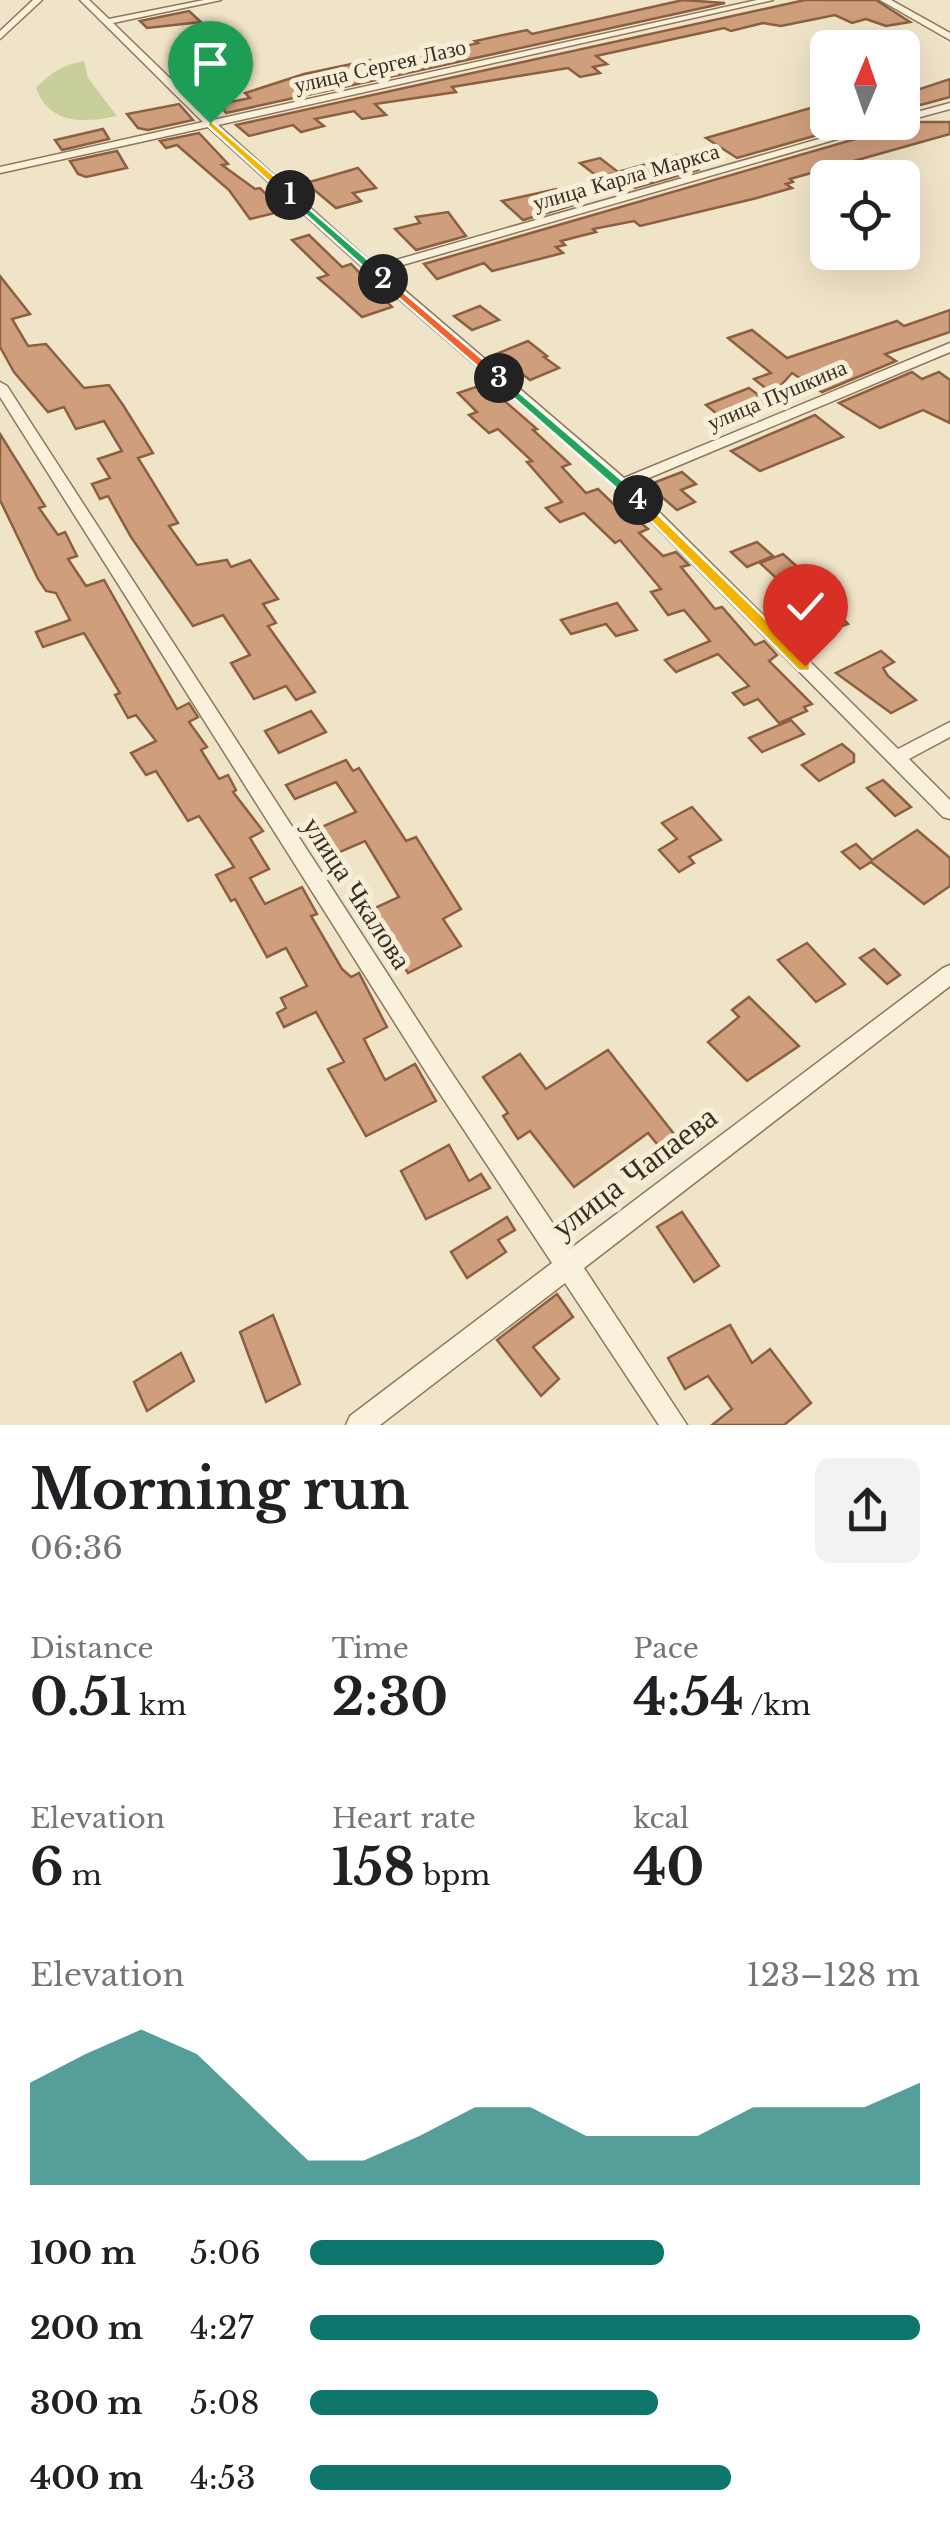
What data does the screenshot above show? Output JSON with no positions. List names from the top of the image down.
{
  "streets": {
    "street": [
      "улица Сергея Лазо",
      "улица Карла Маркса",
      "улица Пушкина",
      "улица Чкалова",
      "улица Чапаева"
    ]
  },
  "crossings": [
    ["улица Чкалова", "улица Чапаева"]
  ],
  "north": "top",
  "page": {
    "pins": [
      "1",
      "2",
      "3",
      "4"
    ],
    "heading": ["Morning run", "06:36"],
    "stats": [
      ["Distance", "0.51 km"],
      ["Time", "2:30"],
      ["Pace", "4:54 /km"],
      ["Elevation", "6 m"],
      ["Heart rate", "158 bpm"],
      ["kcal", "40"]
    ],
    "chart": ["Elevation", "123–128 m"],
    "list": [
      {
        "name": "100 m",
        "note": "5:06"
      },
      {
        "name": "200 m",
        "note": "4:27"
      },
      {
        "name": "300 m",
        "note": "5:08"
      },
      {
        "name": "400 m",
        "note": "4:53"
      }
    ]
  }
}
